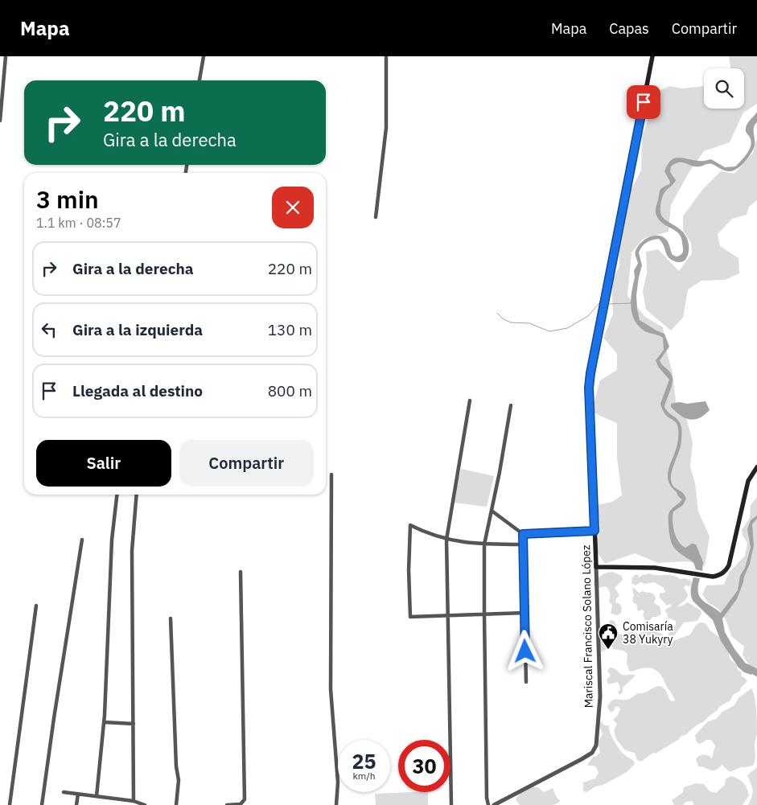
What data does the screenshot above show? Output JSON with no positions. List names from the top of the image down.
{
  "streets": {
    "main road": ["Mariscal Francisco Solano López"]
  },
  "places": {
    "public building": ["Comisaría 38 Yukyry"]
  },
  "page": {
    "header": "Mapa",
    "nav": ["Mapa", "Capas", "Compartir"],
    "turn": ["220 m", "Gira a la derecha"],
    "heading": ["3 min", "1.1 km · 08:57"],
    "list": [
      {
        "name": "Gira a la derecha",
        "value": "220 m"
      },
      {
        "name": "Gira a la izquierda",
        "value": "130 m"
      },
      {
        "name": "Llegada al destino",
        "value": "800 m"
      }
    ],
    "buttons": ["Salir", "Compartir"],
    "speed": "25 km/h",
    "limit": "30"
  }
}
